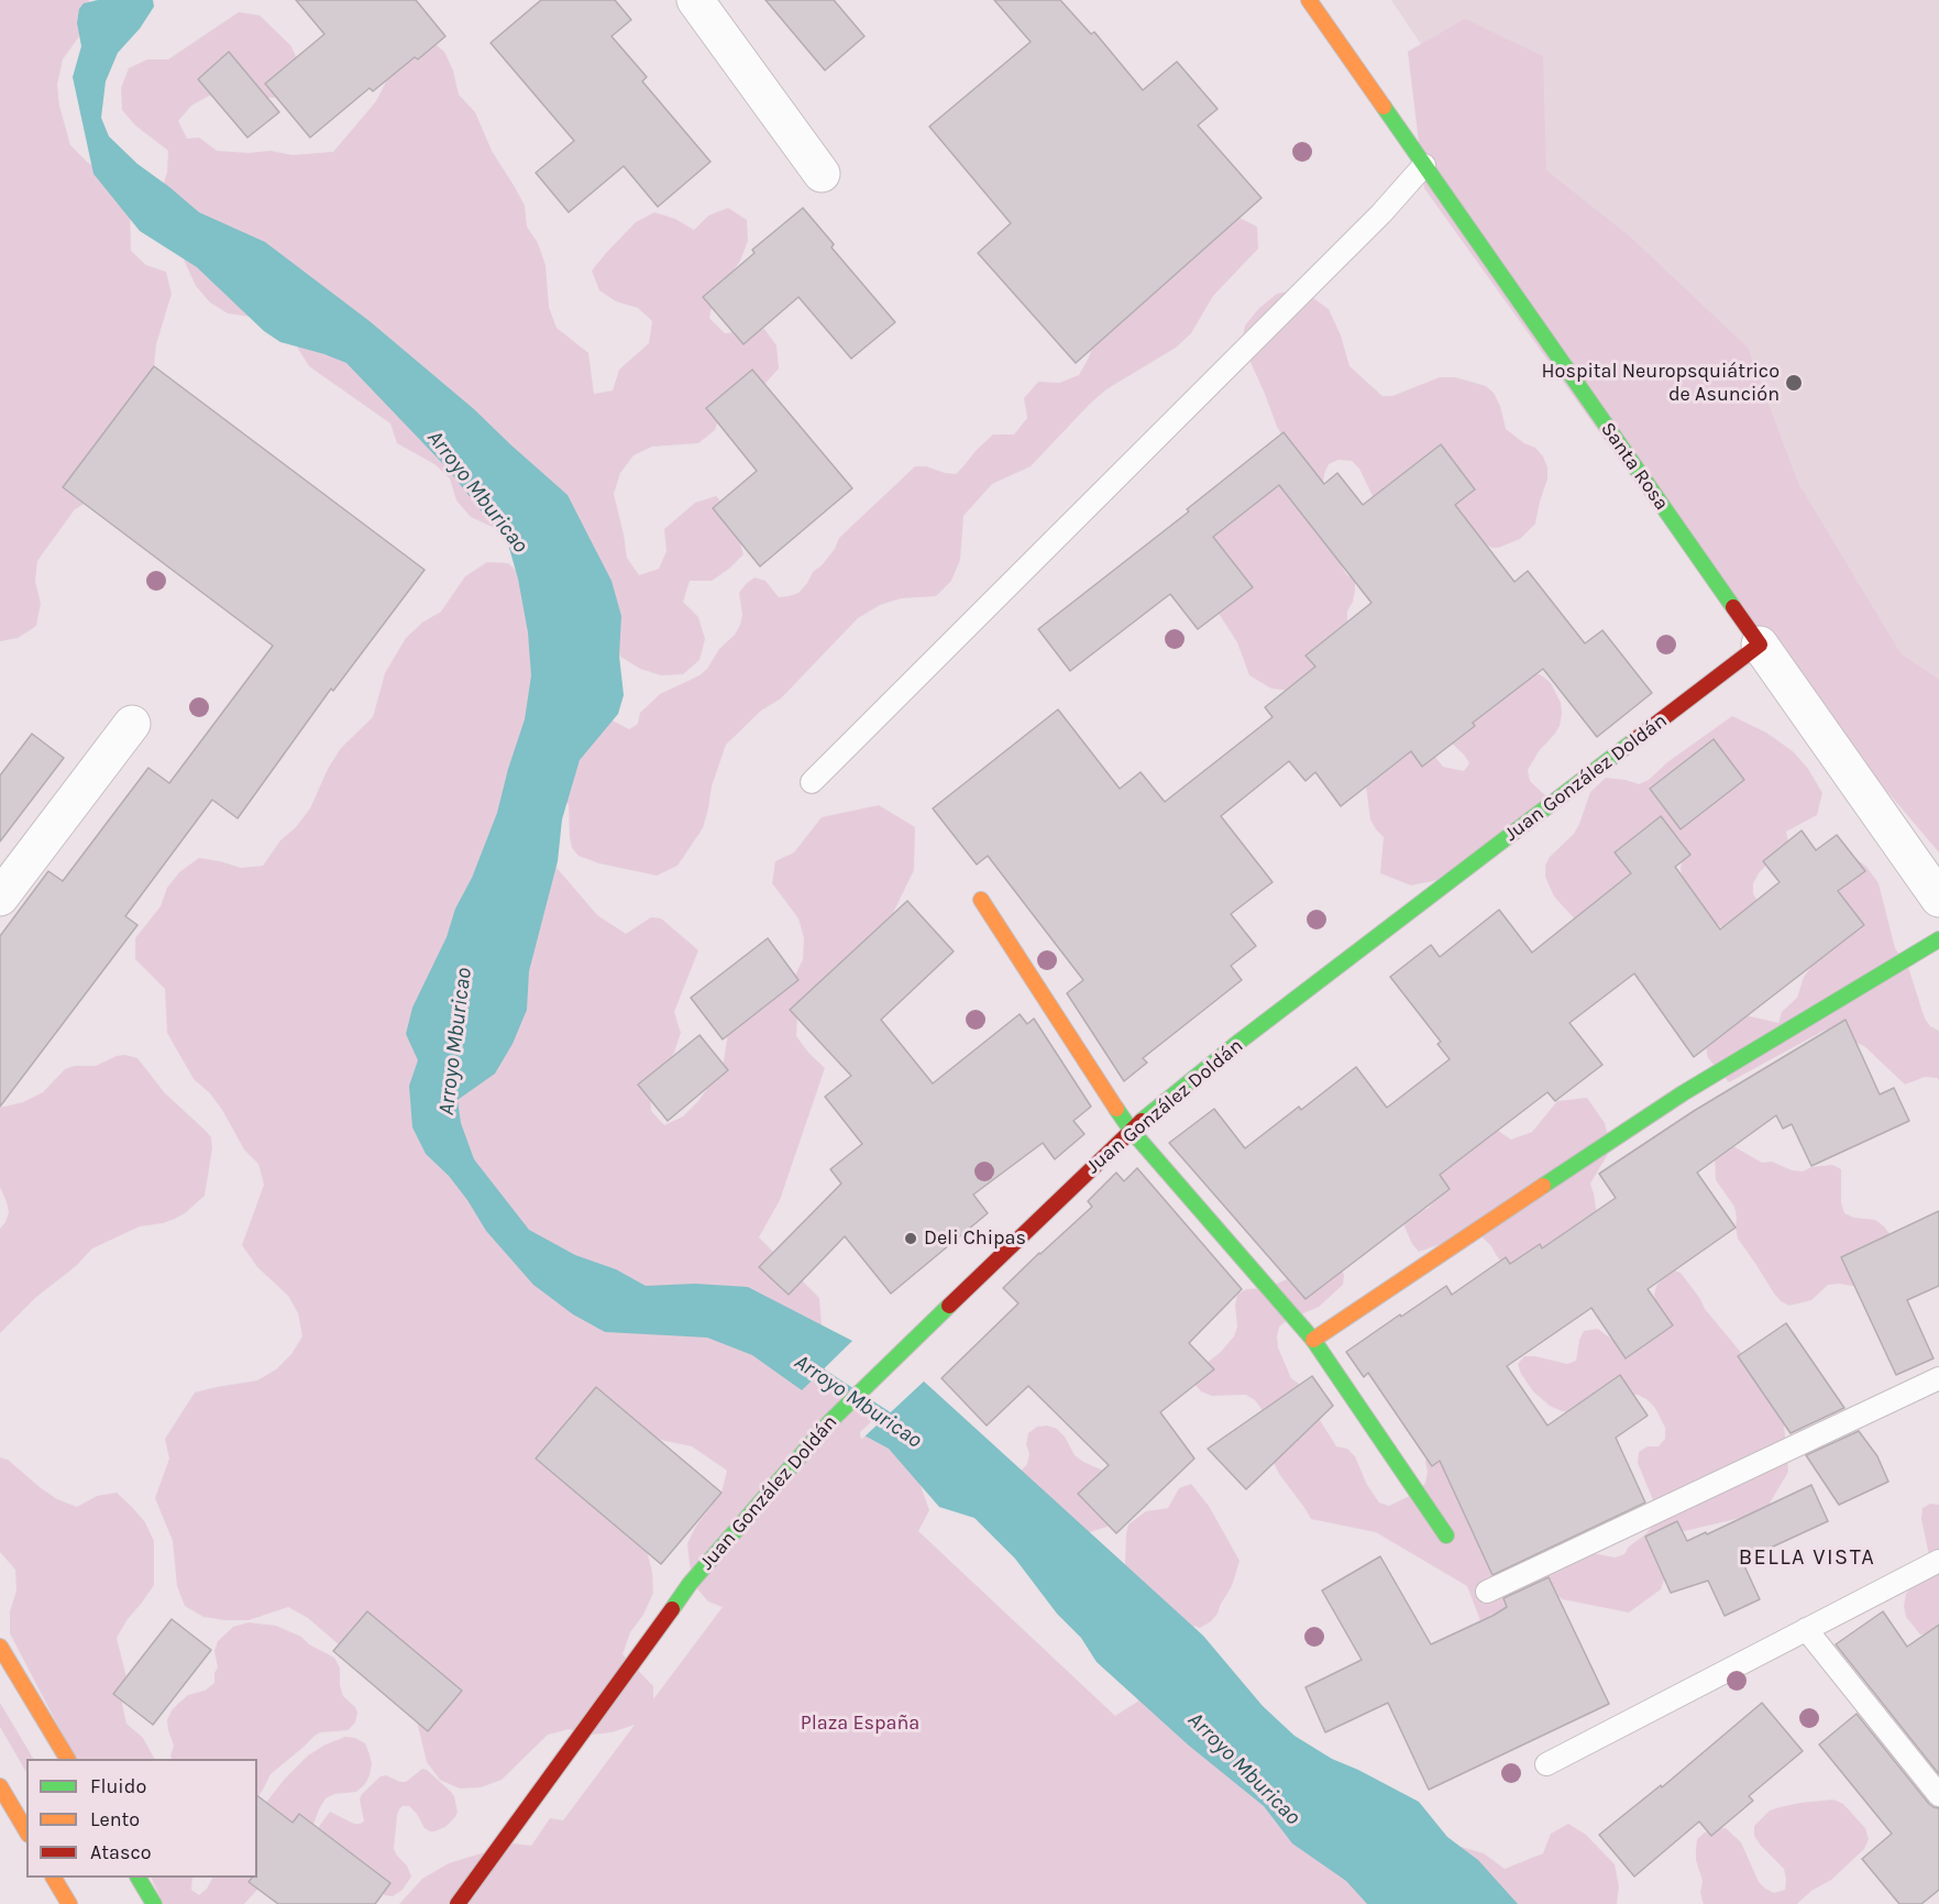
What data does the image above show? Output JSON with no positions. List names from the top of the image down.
{
  "streets": {
    "street": ["Santa Rosa", "Juan González Doldán"]
  },
  "crossings": [
    ["Santa Rosa", "Juan González Doldán"]
  ],
  "districts": ["BELLA VISTA"],
  "water": ["Arroyo Mburicao"],
  "parks": ["Plaza España"],
  "places": ["Hospital Neuropsquiátrico de Asunción", "Deli Chipas"],
  "legend": ["Fluido", "Lento", "Atasco"]
}
